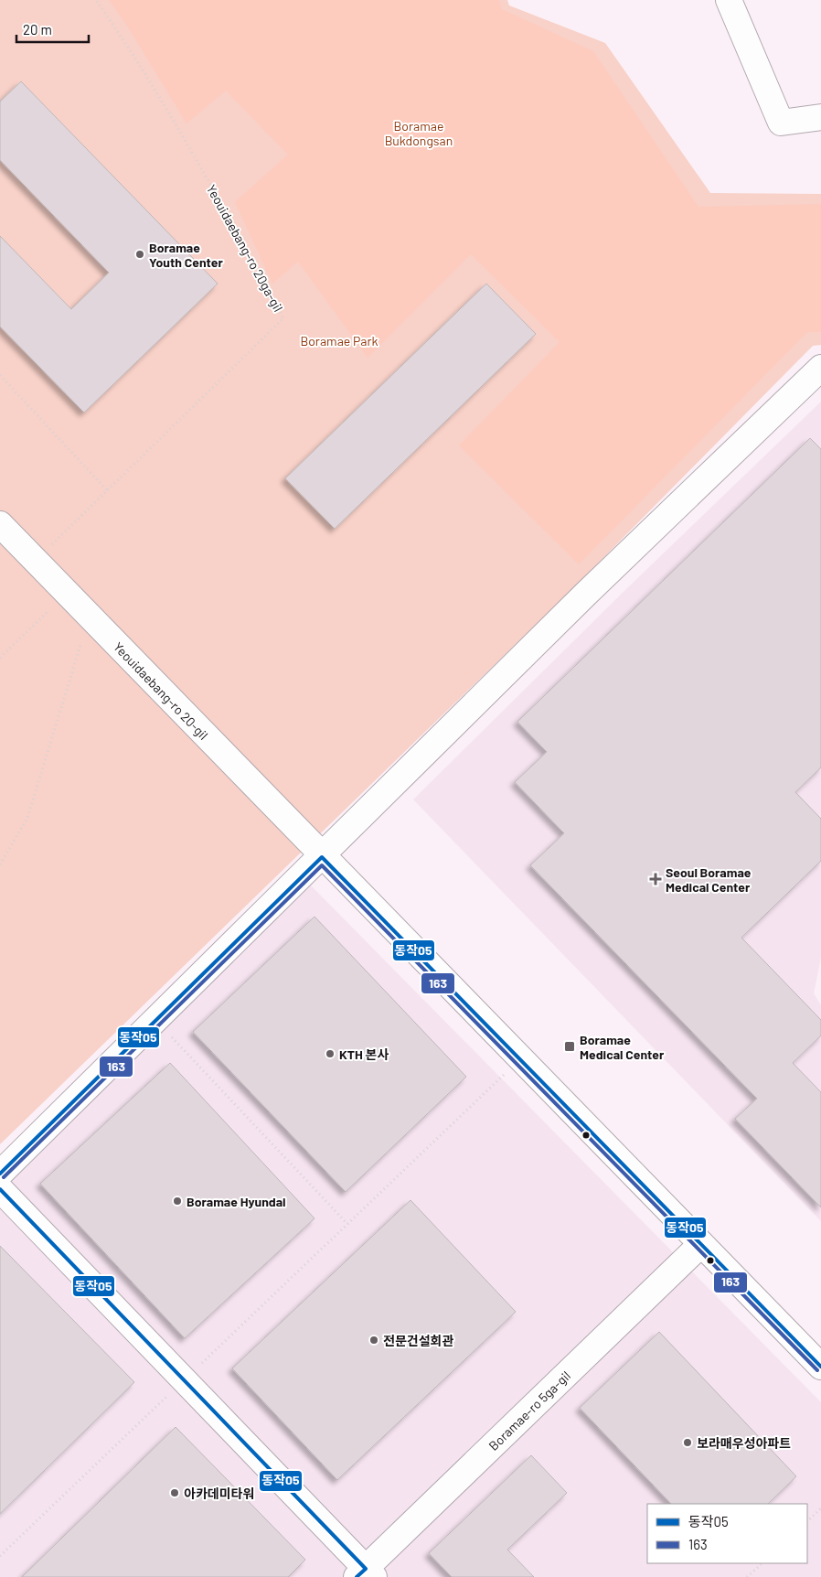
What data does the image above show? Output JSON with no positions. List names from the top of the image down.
{
  "streets": {
    "street": ["Yeouidaebang-ro 20-gil", "Boramae-ro 5ga-gil"],
    "path": ["Yeouidaebang-ro 20ga-gil"]
  },
  "crossings": [
    ["Yeouidaebang-ro 20ga-gil", "Yeouidaebang-ro 20-gil"],
    ["Yeouidaebang-ro 20-gil", "Boramae-ro 5ga-gil"]
  ],
  "parks": ["Boramae Bukdongsan", "Boramae Park"],
  "places": {
    "other": [
      "Boramae Youth Center",
      "KTH 본사",
      "Boramae Hyundai",
      "전문건설회관",
      "보라매우성아파트",
      "아카데미타워"
    ],
    "health": ["Seoul Boramae Medical Center"],
    "transit": ["Boramae Medical Center"]
  },
  "lines": ["transit line 동작05", "transit line 163"],
  "legend": ["동작05", "163"],
  "scale_bar": "20 m"
}
